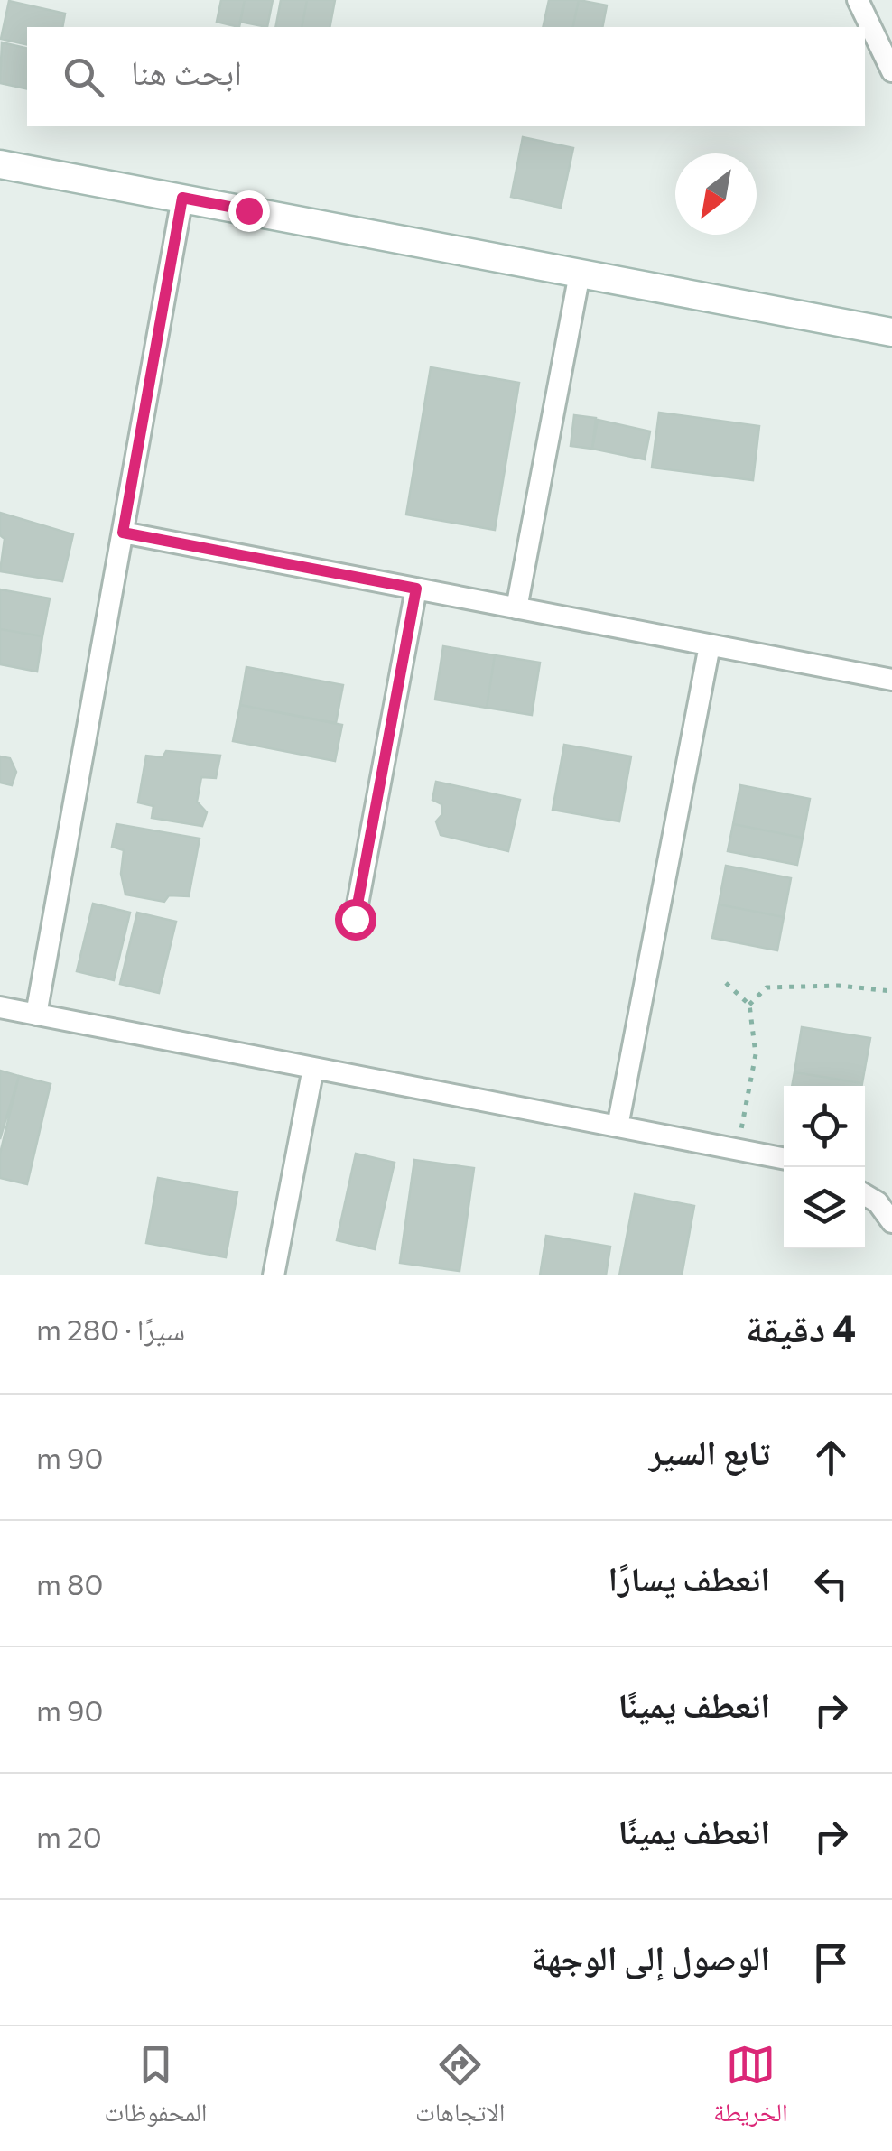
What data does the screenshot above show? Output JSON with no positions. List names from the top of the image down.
{
  "north": "bottom left",
  "page": {
    "search": "ابحث هنا",
    "heading": ["4 دقيقة", "سيرًا · 280 m"],
    "list": [
      ["تابع السير", "90 m"],
      ["انعطف يسارًا", "80 m"],
      ["انعطف يمينًا", "90 m"],
      ["انعطف يمينًا", "20 m"],
      "الوصول إلى الوجهة"
    ],
    "nav": ["الخريطة", "الاتجاهات", "المحفوظات"]
  }
}
